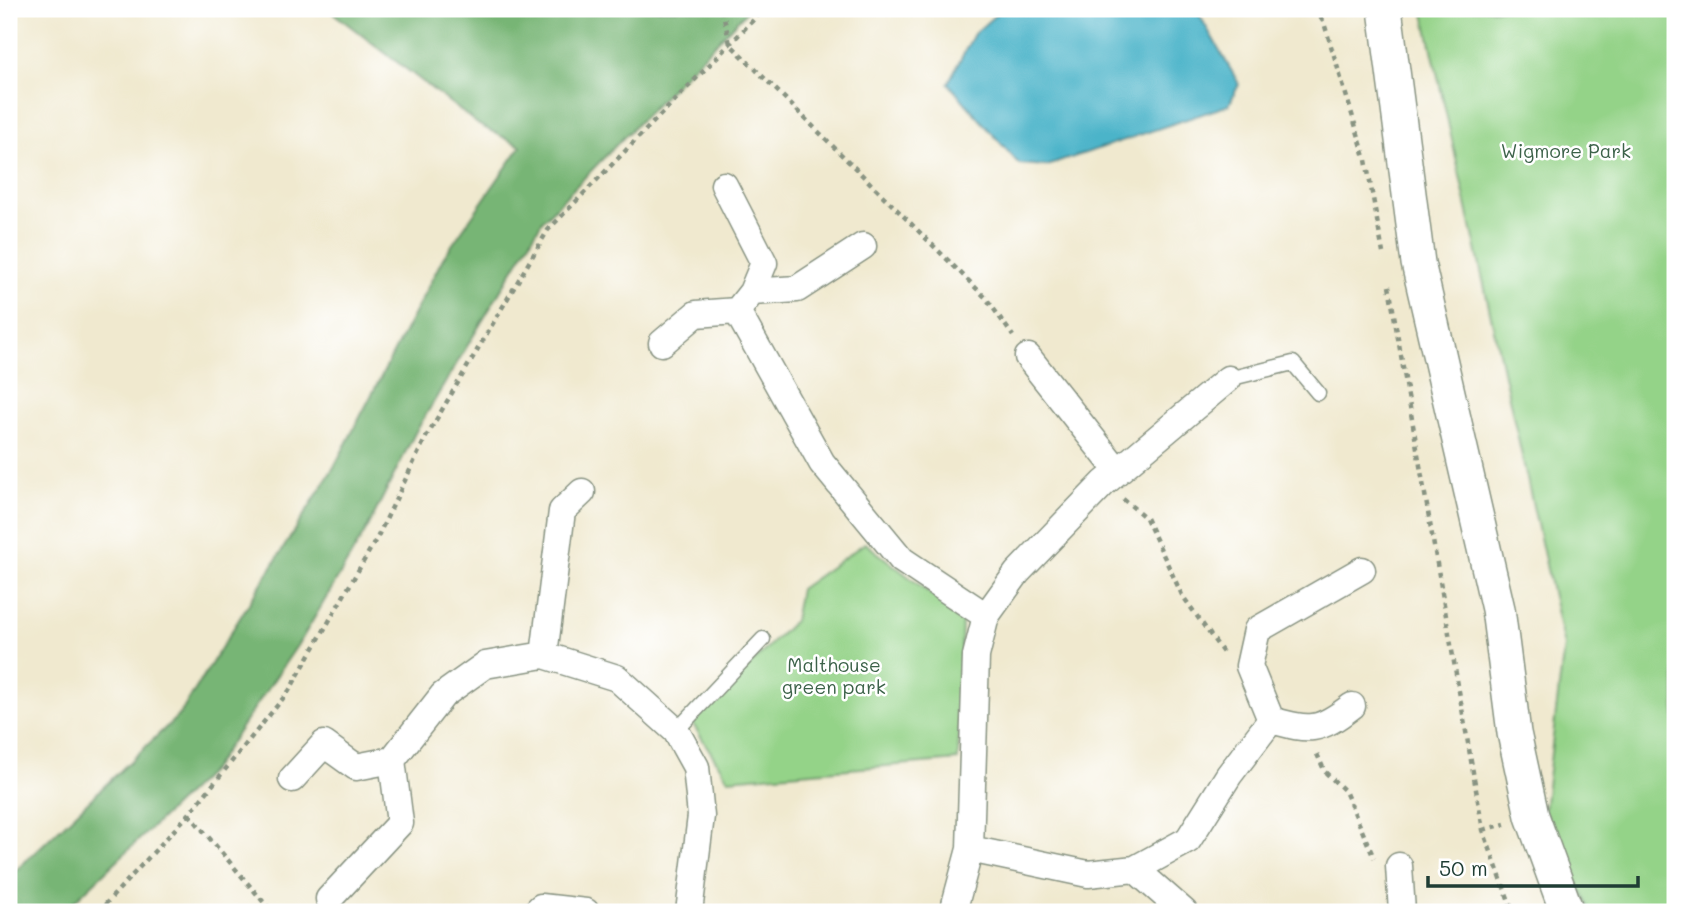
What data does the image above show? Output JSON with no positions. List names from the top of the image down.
{
  "parks": ["Wigmore Park", "Malthouse green park"],
  "scale_bar": "50 m"
}
